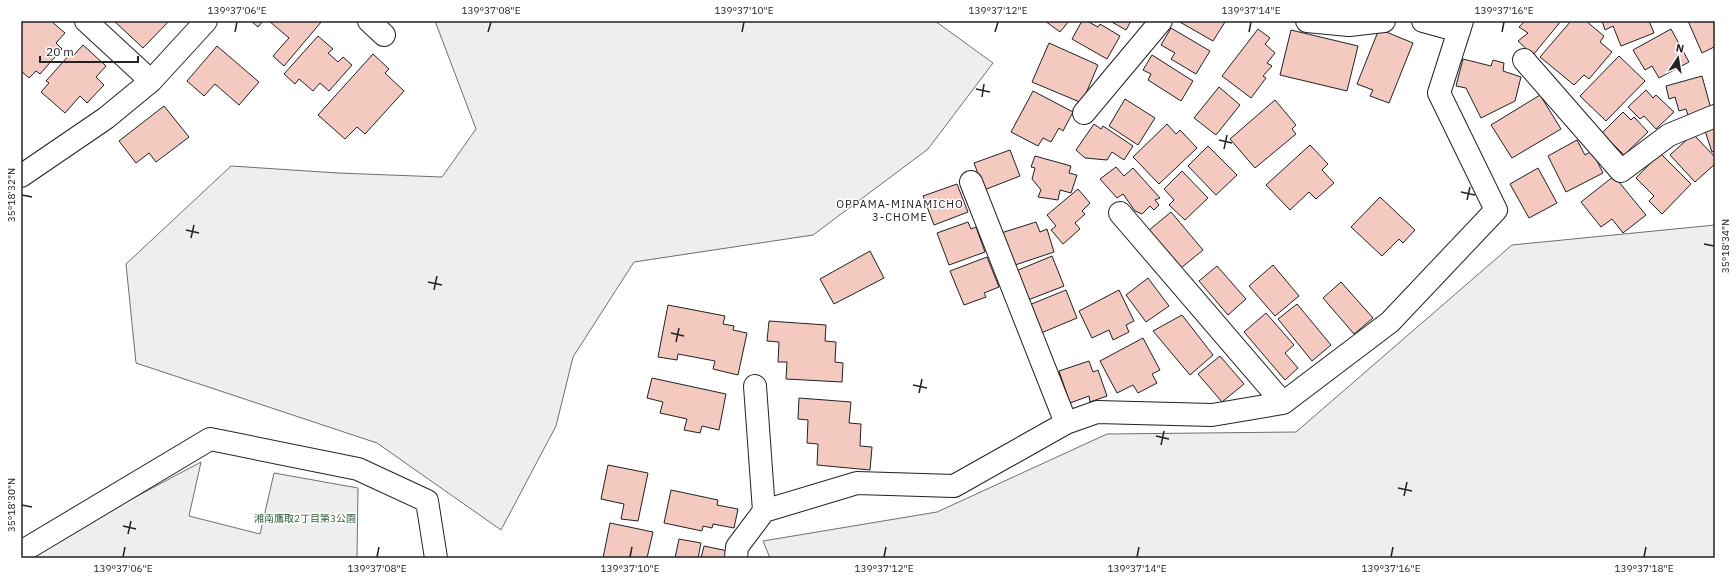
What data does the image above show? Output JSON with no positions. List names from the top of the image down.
{
  "districts": ["OPPAMA-MINAMICHO 3-CHOME"],
  "parks": ["湘南鷹取2丁目第3公園"],
  "scale_bar": "20 m",
  "north": "top",
  "coordinates": [
    "139°37'06\"E",
    "139°37'08\"E",
    "139°37'10\"E",
    "139°37'12\"E",
    "139°37'14\"E",
    "139°37'16\"E",
    "35°18'32\"N",
    "35°18'34\"N",
    "35°18'30\"N",
    "139°37'18\"E"
  ]
}
